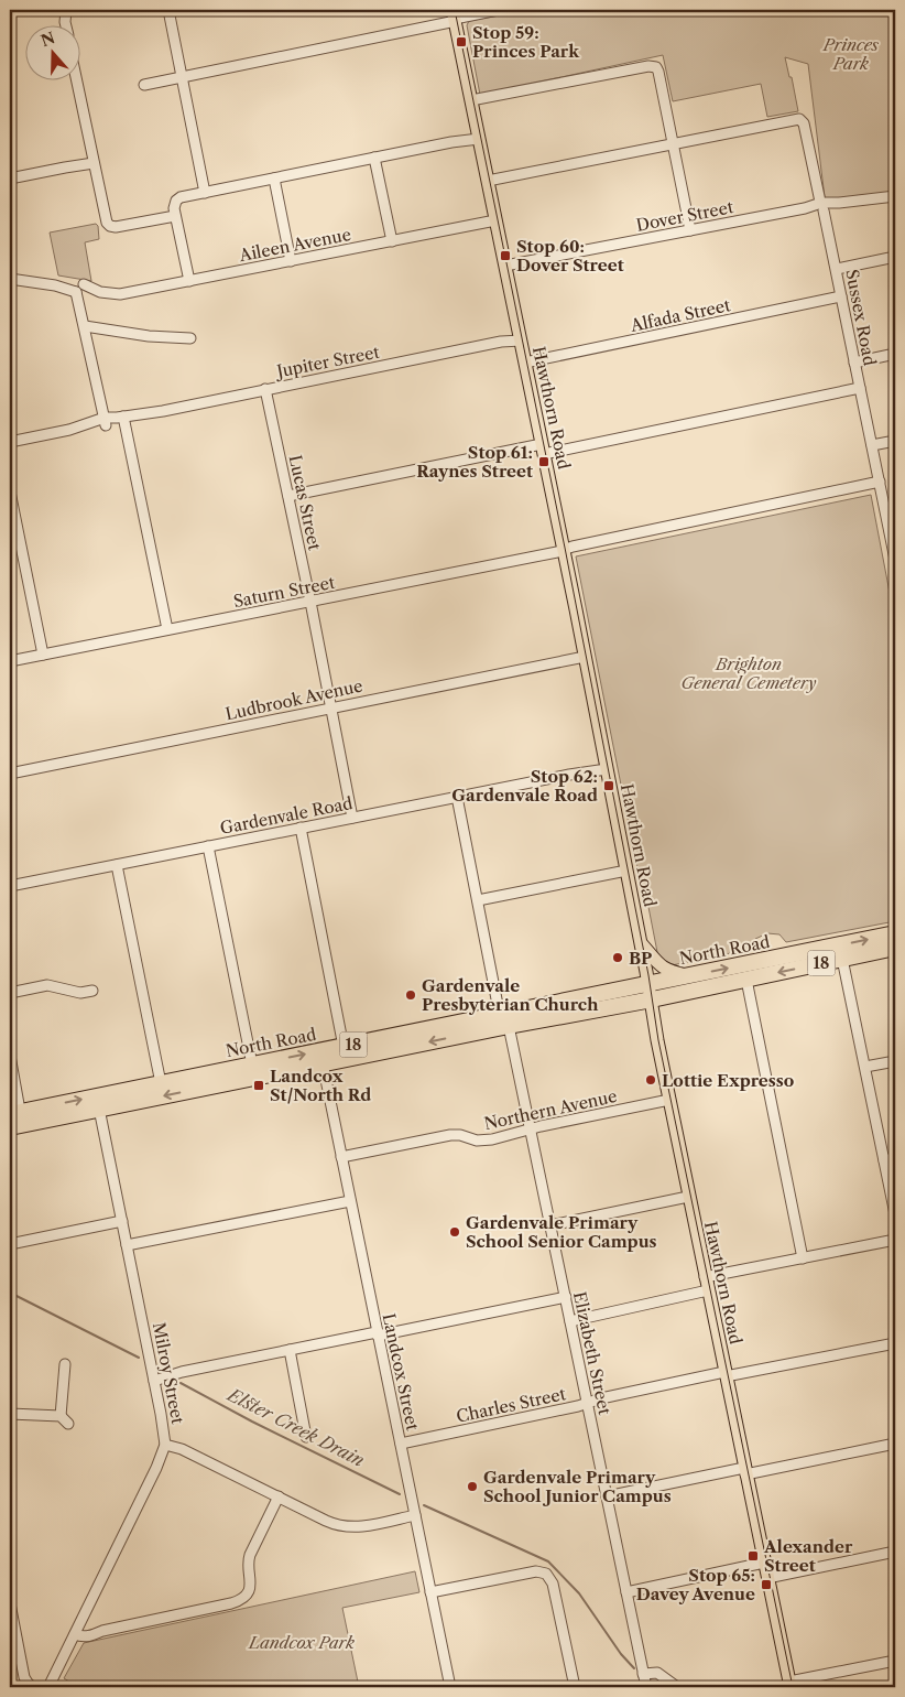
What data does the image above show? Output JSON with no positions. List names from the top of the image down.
{
  "streets": {
    "highway": ["North Road", "18"],
    "main road": ["Hawthorn Road"],
    "street": [
      "Dover Street",
      "Aileen Avenue",
      "Alfada Street",
      "Sussex Road",
      "Jupiter Street",
      "Lucas Street",
      "Saturn Street",
      "Ludbrook Avenue",
      "Gardenvale Road",
      "Northern Avenue",
      "Elizabeth Street",
      "Landcox Street",
      "Milroy Street",
      "Charles Street"
    ]
  },
  "crossings": [
    ["Dover Street", "Sussex Road"],
    ["Dover Street", "Hawthorn Road"],
    ["Aileen Avenue", "Hawthorn Road"],
    ["Alfada Street", "Sussex Road"],
    ["Alfada Street", "Hawthorn Road"],
    ["Sussex Road", "Saturn Street"],
    ["Jupiter Street", "Hawthorn Road"],
    ["Jupiter Street", "Lucas Street"],
    ["Hawthorn Road", "Saturn Street"],
    ["Hawthorn Road", "Ludbrook Avenue"],
    ["Hawthorn Road", "Gardenvale Road"],
    ["Hawthorn Road", "North Road"],
    ["Hawthorn Road", "Northern Avenue"],
    ["Hawthorn Road", "Charles Street"],
    ["Lucas Street", "Saturn Street"],
    ["Lucas Street", "Ludbrook Avenue"],
    ["Lucas Street", "Gardenvale Road"],
    ["Gardenvale Road", "Elizabeth Street"],
    ["North Road", "Elizabeth Street"],
    ["North Road", "Landcox Street"],
    ["North Road", "Milroy Street"],
    ["Northern Avenue", "Elizabeth Street"],
    ["Northern Avenue", "Landcox Street"],
    ["Elizabeth Street", "Charles Street"],
    ["Landcox Street", "Charles Street"]
  ],
  "water": ["Elster Creek Drain"],
  "parks": ["Princes Park", "Brighton General Cemetery", "Landcox Park"],
  "places": {
    "transit": [
      "Stop 59: Princes Park",
      "Stop 60: Dover Street",
      "Stop 61: Raynes Street",
      "Stop 62: Gardenvale Road",
      "Landcox St/North Rd",
      "Alexander Street",
      "Stop 65: Davey Avenue"
    ],
    "other": [
      "BP",
      "Gardenvale Presbyterian Church",
      "Lottie Expresso",
      "Gardenvale Primary School Senior Campus",
      "Gardenvale Primary School Junior Campus"
    ]
  },
  "north": "top"
}
